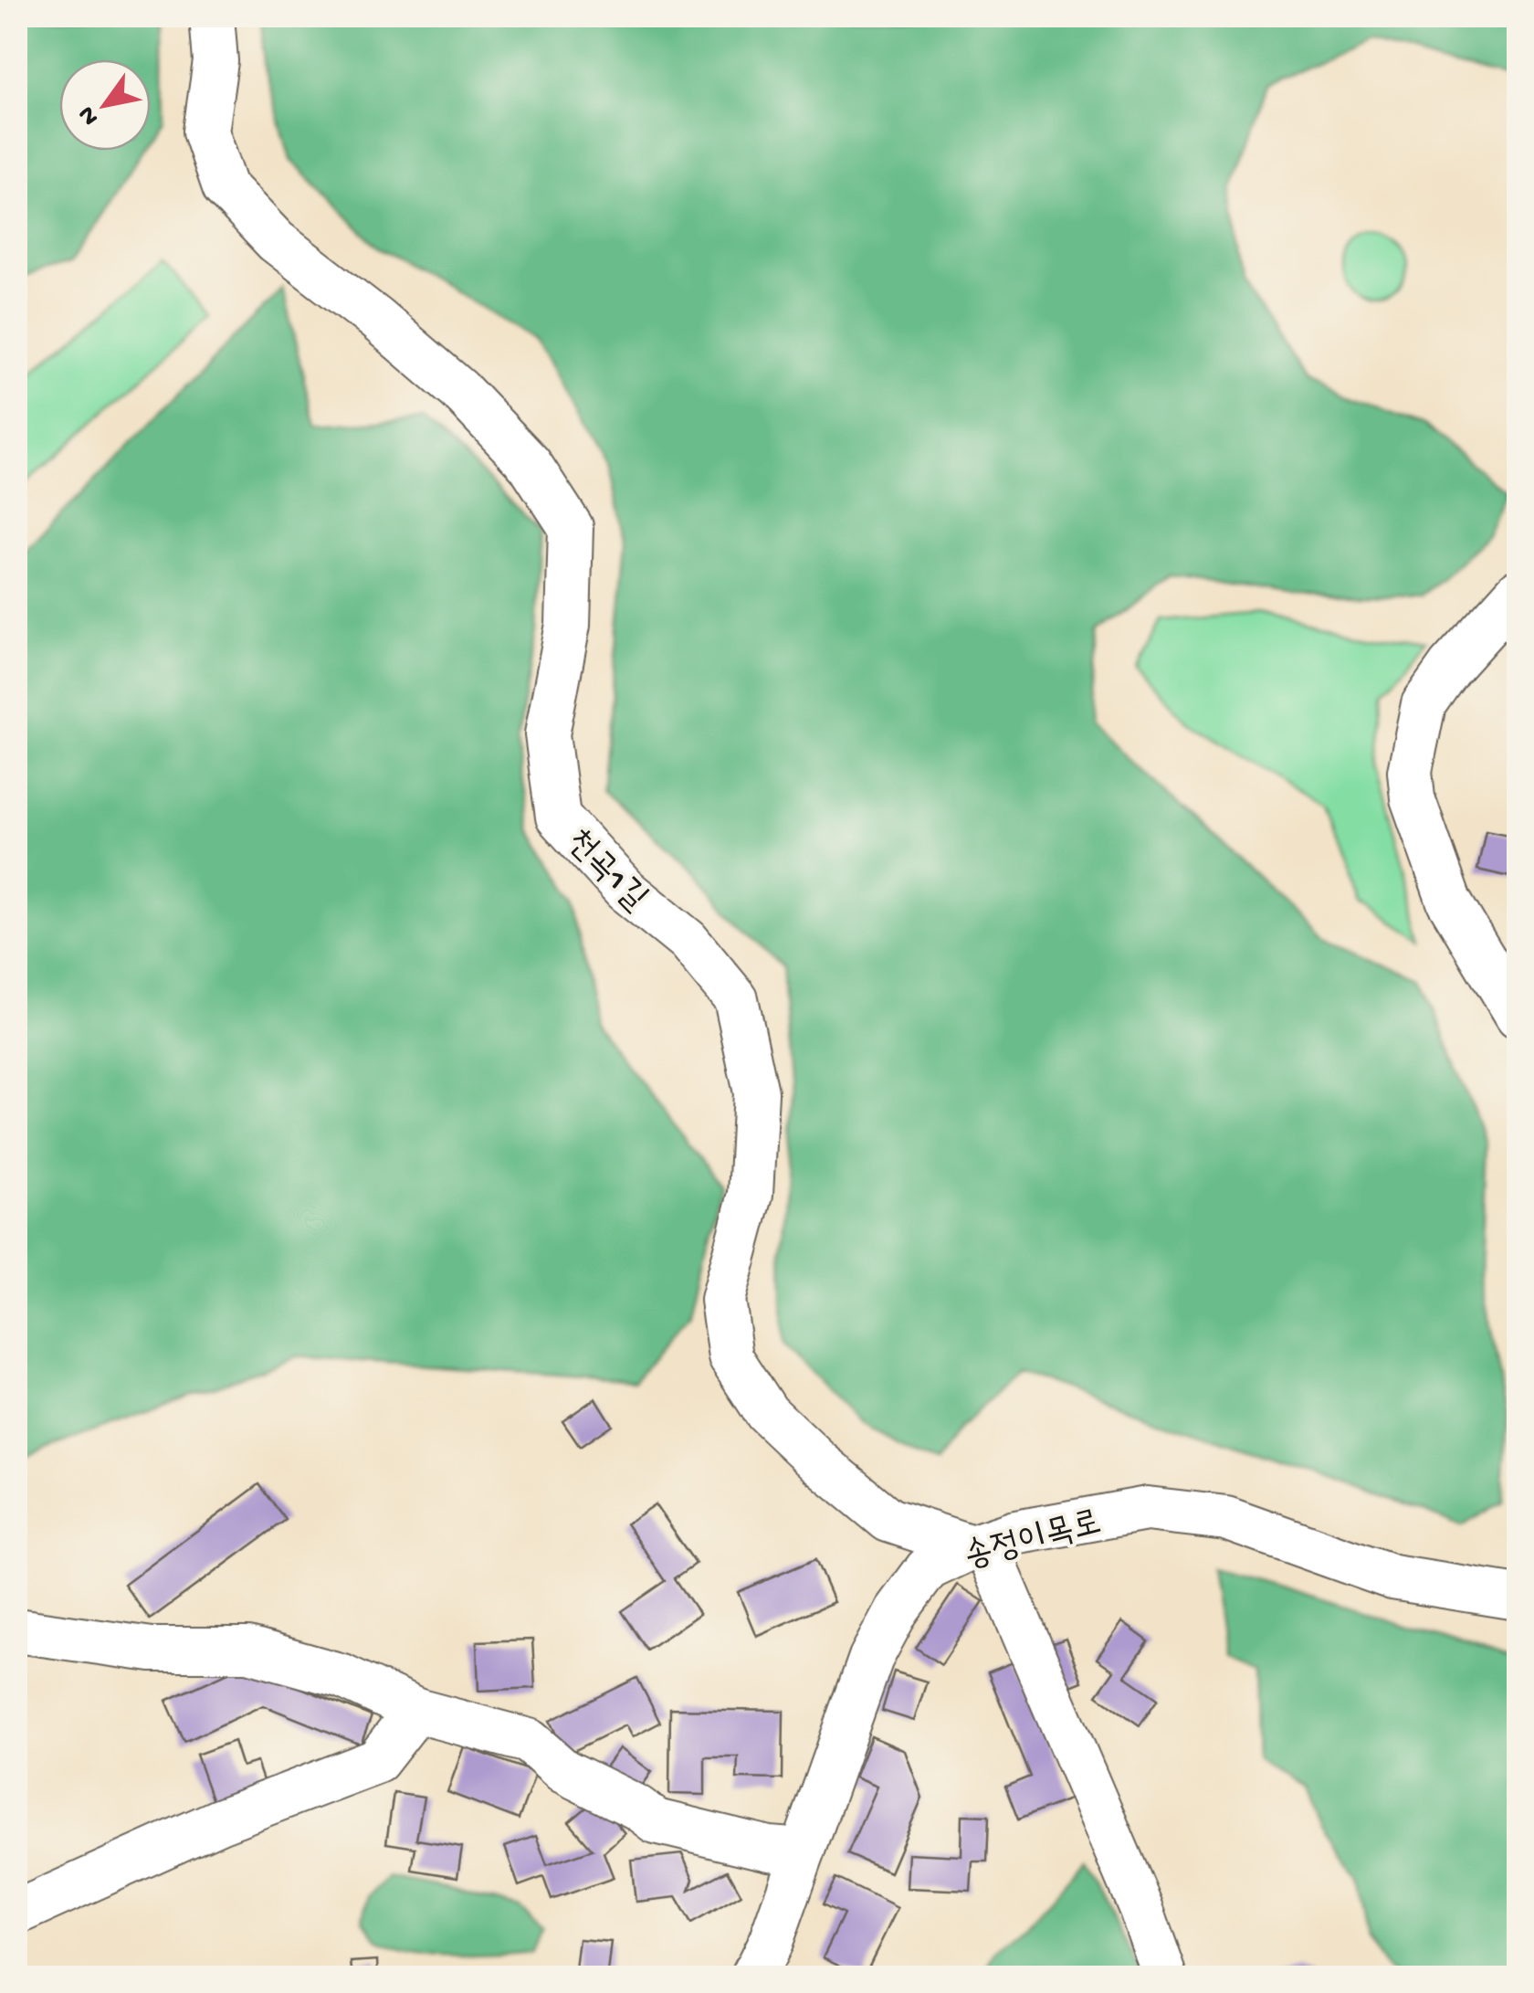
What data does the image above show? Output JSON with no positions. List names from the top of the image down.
{
  "streets": {
    "street": ["천곡1길", "송정이목로"]
  },
  "crossings": [
    ["천곡1길", "송정이목로"]
  ],
  "north": "bottom left"
}
